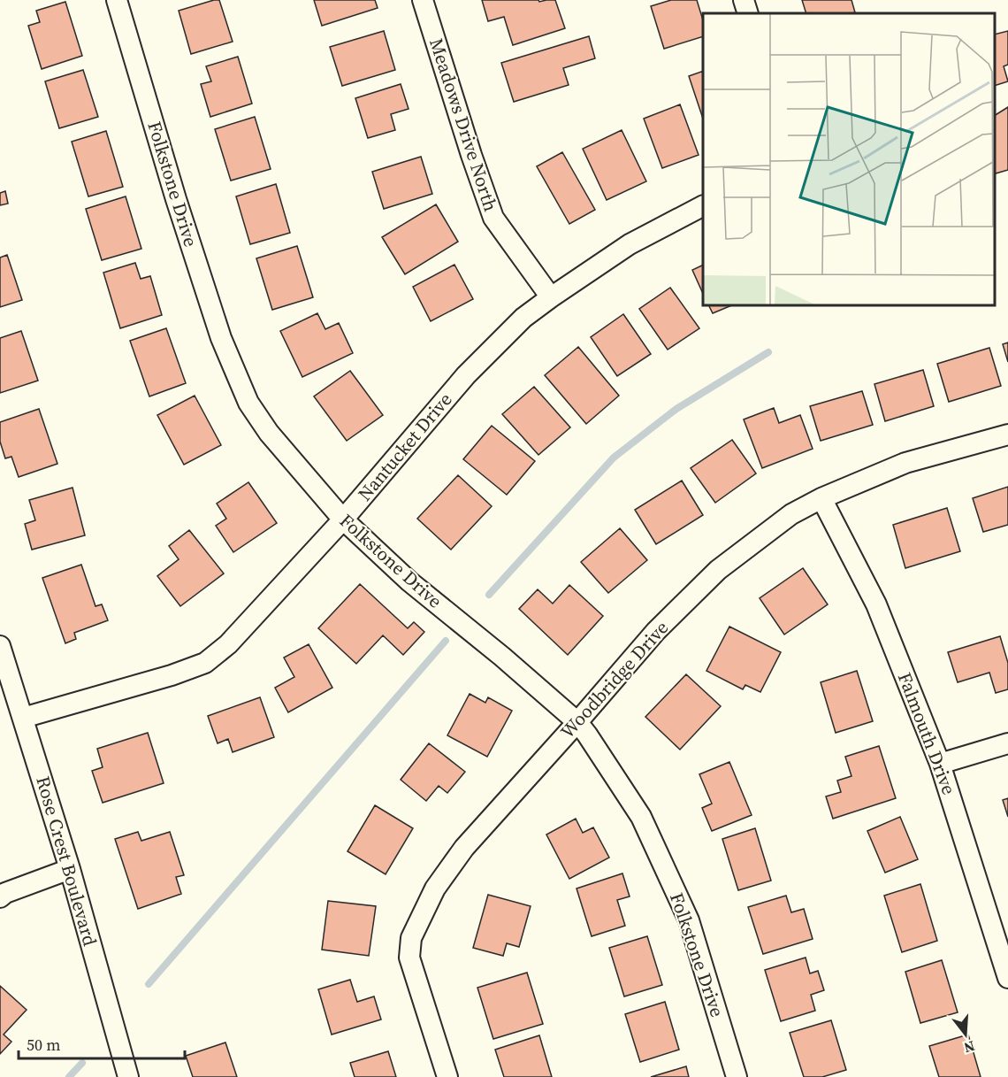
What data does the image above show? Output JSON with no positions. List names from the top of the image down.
{
  "streets": {
    "street": [
      "Meadows Drive North",
      "Folkstone Drive",
      "Nantucket Drive",
      "Woodbridge Drive",
      "Falmouth Drive",
      "Rose Crest Boulevard"
    ]
  },
  "crossings": [
    ["Meadows Drive North", "Nantucket Drive"],
    ["Folkstone Drive", "Nantucket Drive"],
    ["Folkstone Drive", "Woodbridge Drive"],
    ["Nantucket Drive", "Rose Crest Boulevard"],
    ["Woodbridge Drive", "Falmouth Drive"]
  ],
  "scale_bar": "50 m",
  "north": "bottom"
}
